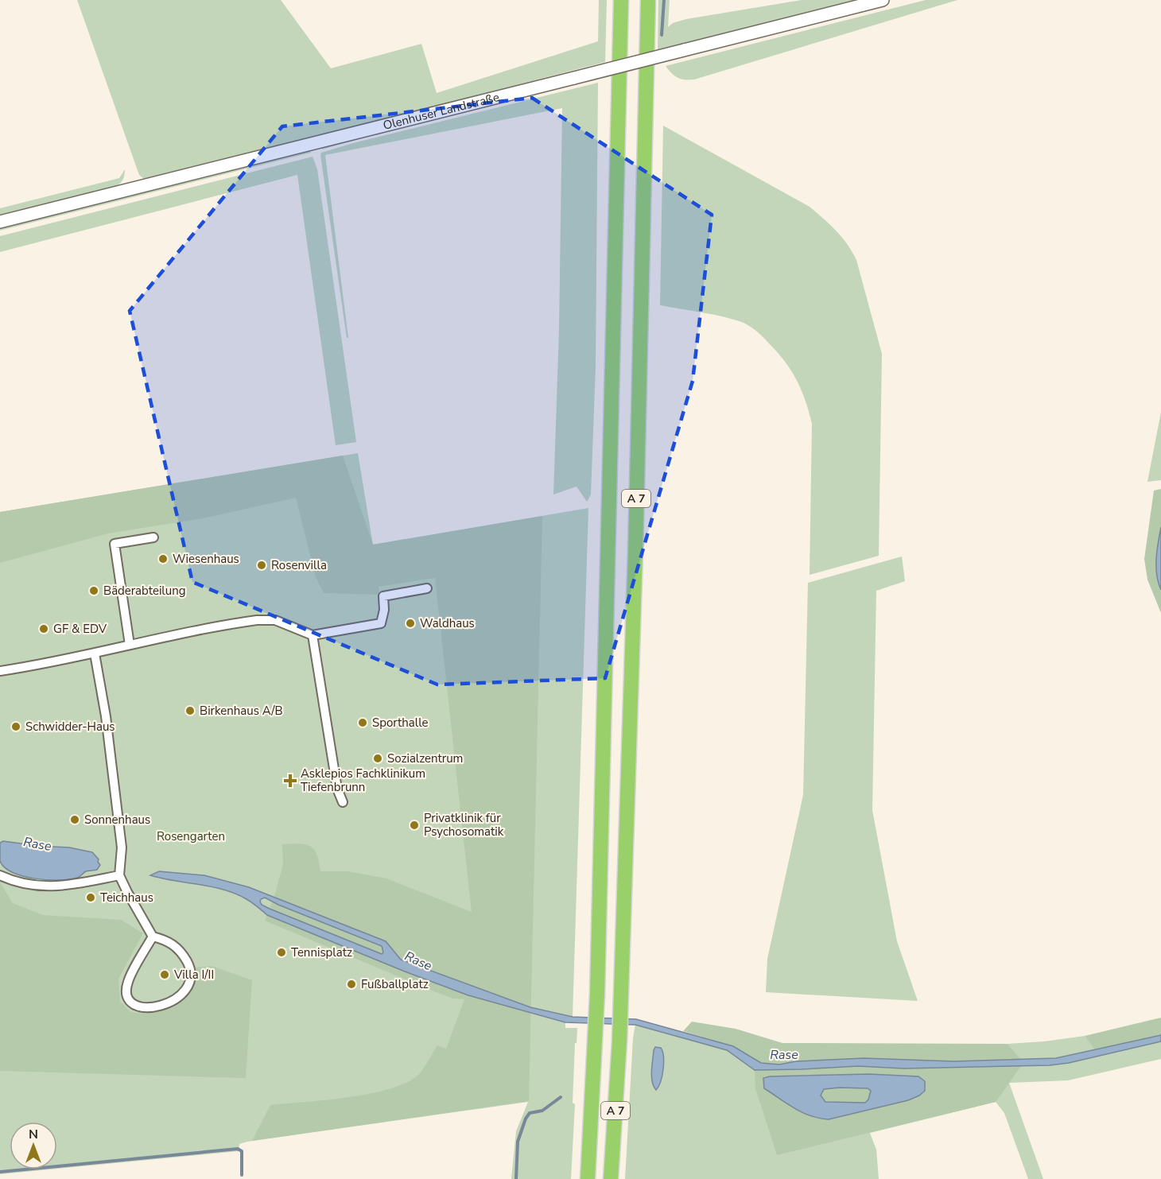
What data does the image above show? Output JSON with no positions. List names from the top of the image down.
{
  "streets": {
    "highway": ["A 7"],
    "street": ["Olenhuser Landstraße"]
  },
  "water": ["Rase"],
  "parks": ["Rosengarten"],
  "places": {
    "other": [
      "Wiesenhaus",
      "Rosenvilla",
      "Bäderabteilung",
      "Waldhaus",
      "GF & EDV",
      "Birkenhaus A/B",
      "Sporthalle",
      "Schwidder-Haus",
      "Sozialzentrum",
      "Sonnenhaus",
      "Privatklinik für Psychosomatik",
      "Teichhaus",
      "Tennisplatz",
      "Villa I/II",
      "Fußballplatz"
    ],
    "health": ["Asklepios Fachklinikum Tiefenbrunn"]
  },
  "north": "top"
}
